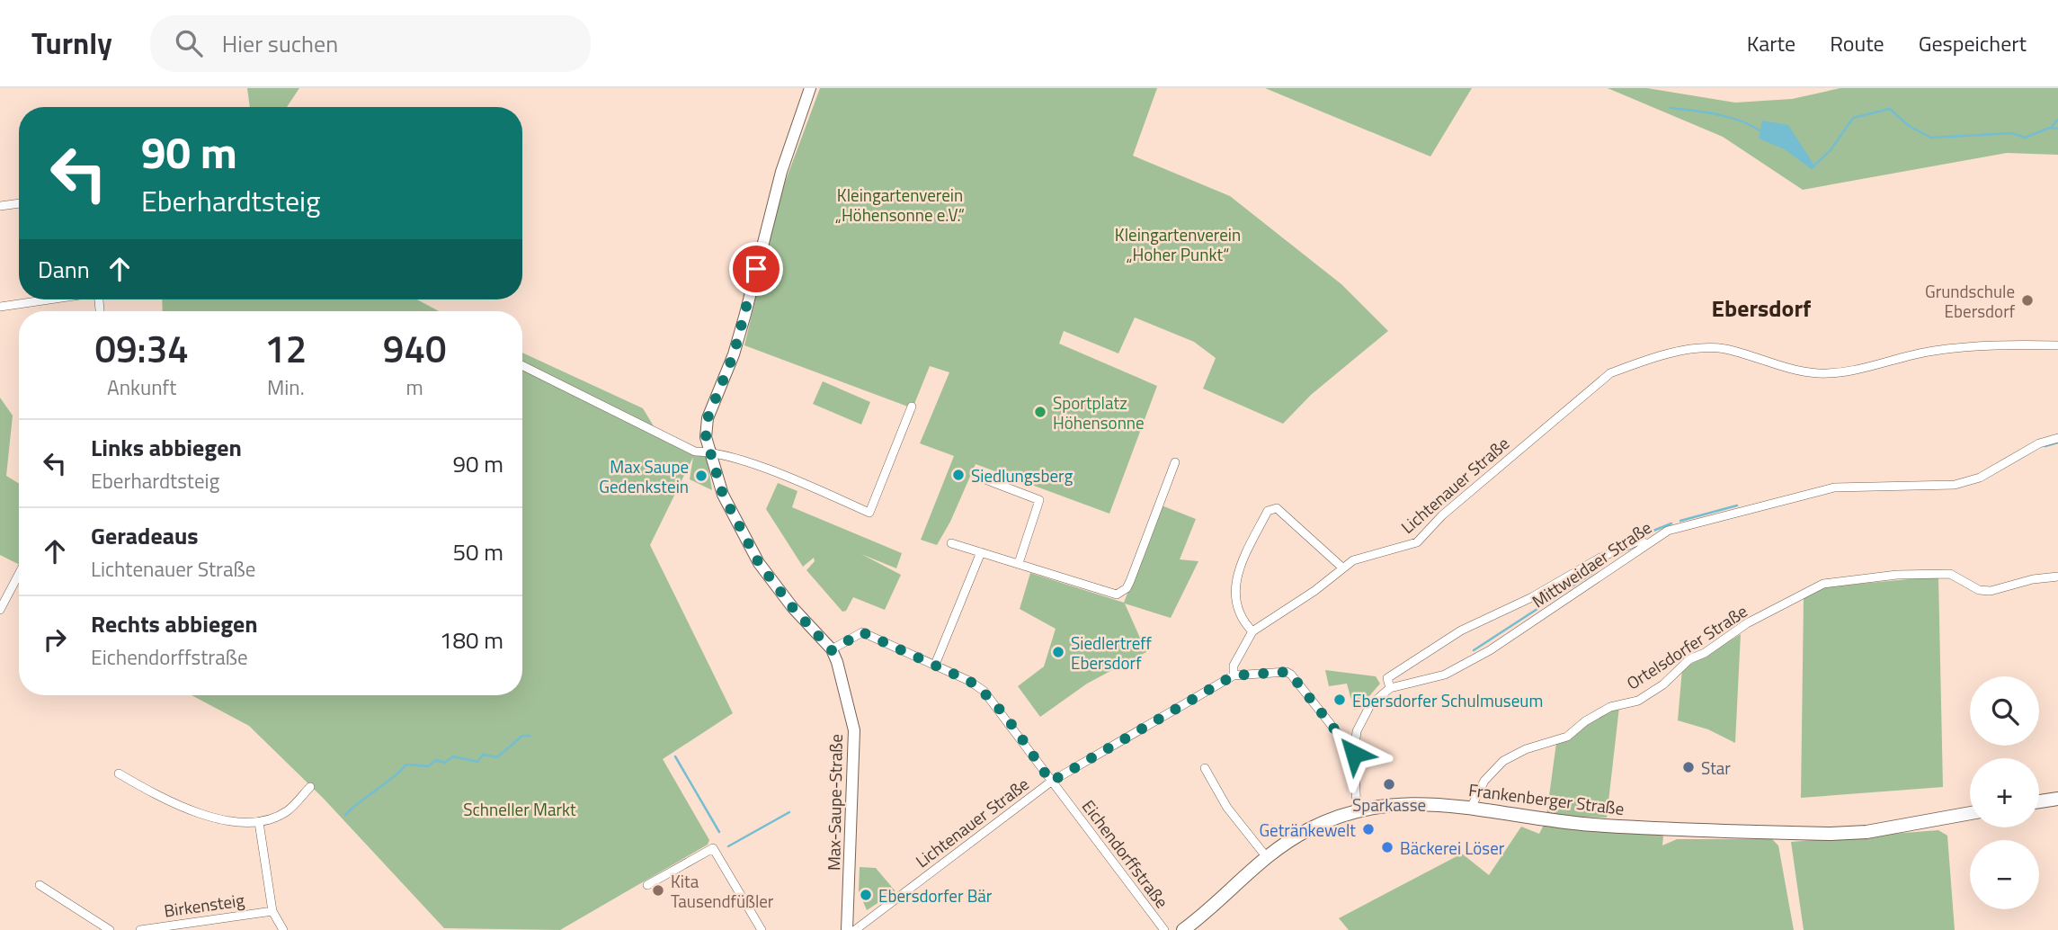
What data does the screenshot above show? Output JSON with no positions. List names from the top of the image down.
{
  "streets": {
    "main road": ["Frankenberger Straße"],
    "street": [
      "Lichtenauer Straße",
      "Mittweidaer Straße",
      "Ortelsdorfer Straße",
      "Max-Saupe-Straße",
      "Eichendorffstraße",
      "Birkensteig"
    ]
  },
  "crossings": [
    ["Lichtenauer Straße", "Eichendorffstraße"],
    ["Ortelsdorfer Straße", "Frankenberger Straße"],
    ["Max-Saupe-Straße", "Eichendorffstraße"]
  ],
  "districts": ["Ebersdorf"],
  "parks": ["Kleingartenverein „Höhensonne e.V.“", "Kleingartenverein „Hoher Punkt“", "Schneller Markt"],
  "places": [
    "Grundschule Ebersdorf",
    "Sportplatz Höhensonne",
    "Siedlungsberg",
    "Max Saupe Gedenkstein",
    "Siedlertreff Ebersdorf",
    "Ebersdorfer Schulmuseum",
    "Star",
    "Sparkasse",
    "Getränkewelt",
    "Bäckerei Löser",
    "Kita Tausendfüßler",
    "Ebersdorfer Bär"
  ],
  "page": {
    "header": "Turnly",
    "search": "Hier suchen",
    "nav": ["Karte", "Route", "Gespeichert"],
    "turn": ["90 m", "Eberhardtsteig"],
    "then": "Dann",
    "eta": [
      "09:34",
      "Ankunft",
      "12",
      "Min.",
      "940",
      "m"
    ],
    "list": [
      {
        "name": "Links abbiegen",
        "note": "Eberhardtsteig",
        "value": "90 m"
      },
      {
        "name": "Geradeaus",
        "note": "Lichtenauer Straße",
        "value": "50 m"
      },
      {
        "name": "Rechts abbiegen",
        "note": "Eichendorffstraße",
        "value": "180 m"
      }
    ],
    "map_buttons": ["+", "−"]
  }
}
